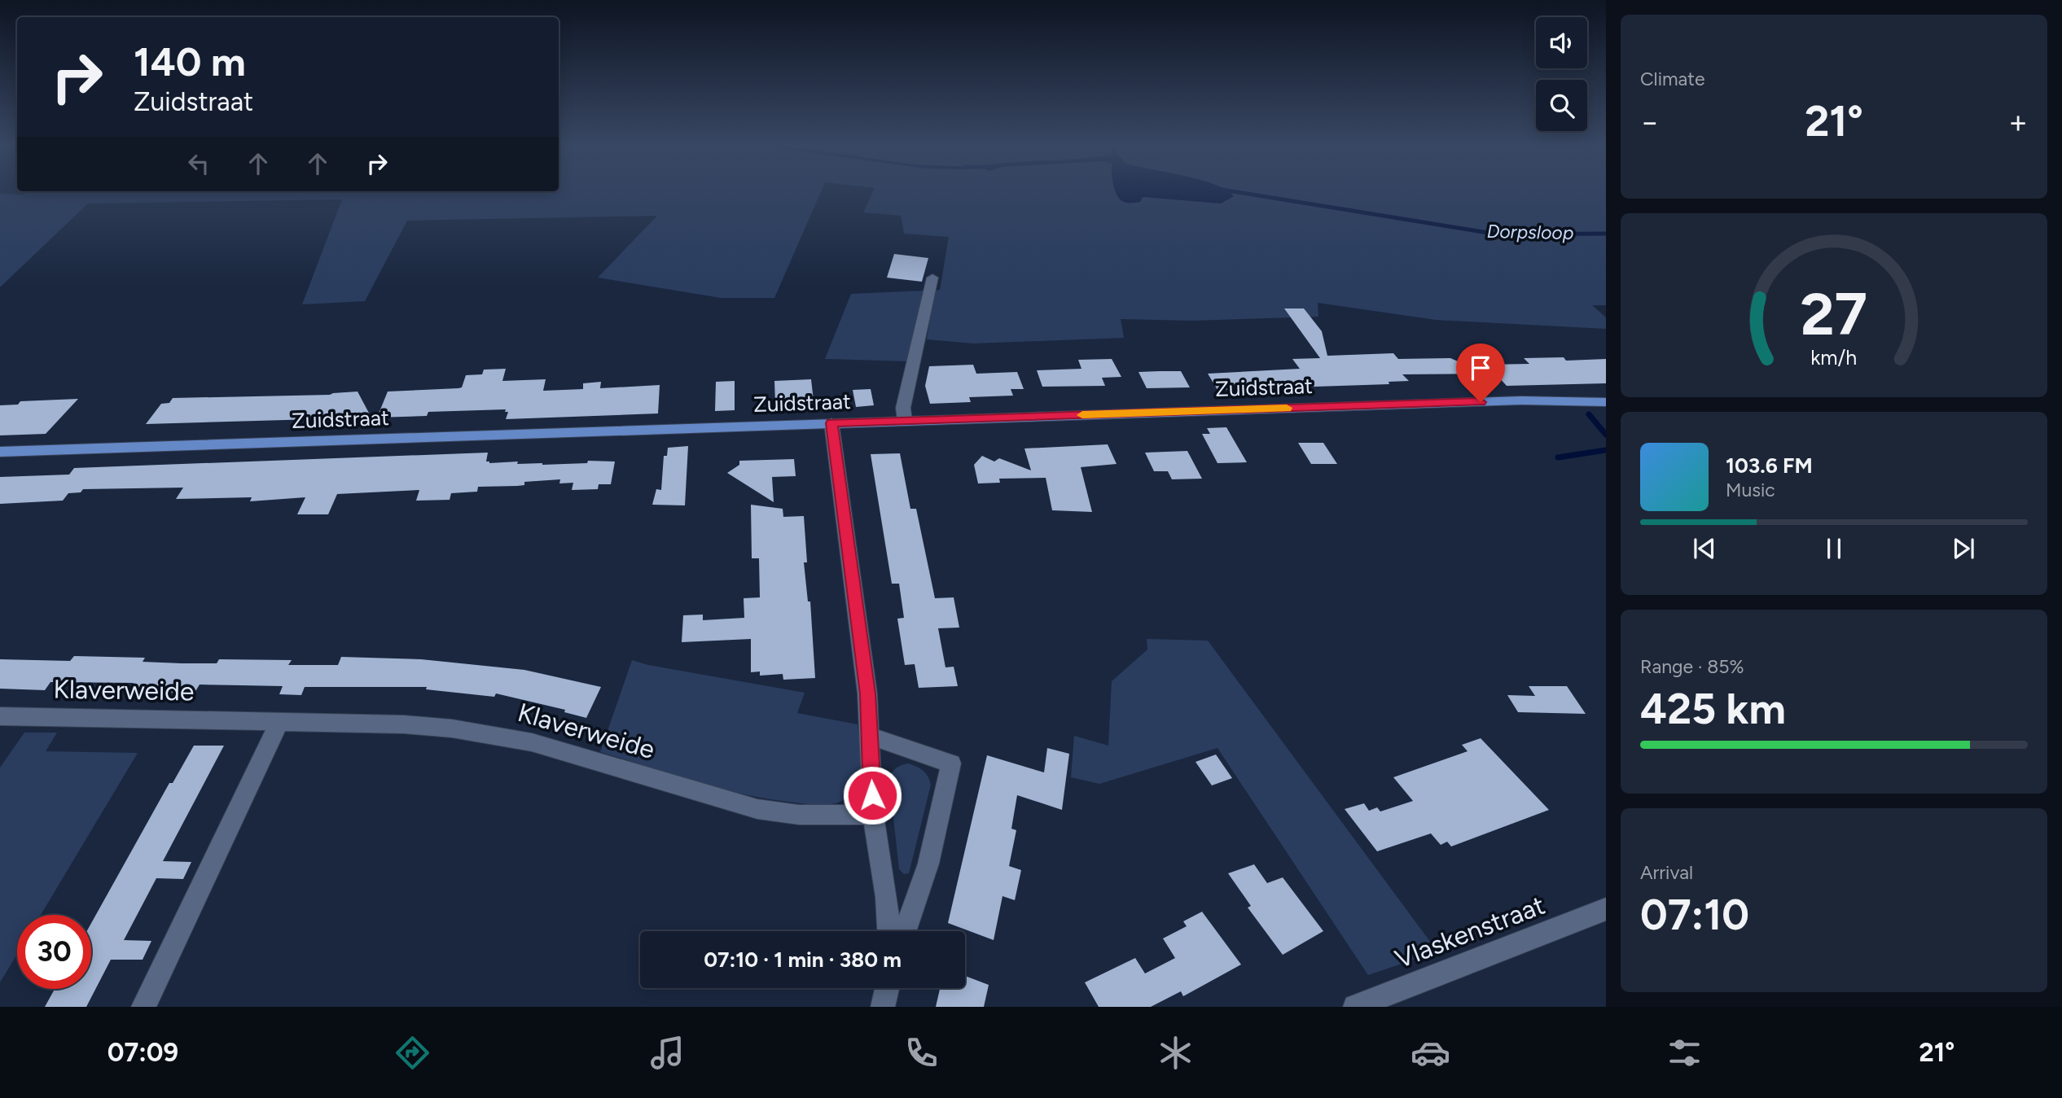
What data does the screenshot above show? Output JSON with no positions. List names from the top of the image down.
{
  "streets": {
    "main road": ["Zuidstraat"],
    "street": ["Klaverweide", "Vlaskenstraat"]
  },
  "water": ["Dorpsloop"],
  "page": {
    "tile": [
      "Climate",
      ["Range · 85%", "425 km"],
      ["Arrival", "07:10"]
    ],
    "turn": ["140 m", "Zuidstraat"],
    "heat": ["−", "21°", "+"],
    "song": ["103.6 FM", "Music"],
    "limit": "30",
    "trip": "07:10 · 1 min · 380 m",
    "tabs": ["07:09", "21°"],
    "gauge": ["27", "km/h"]
  }
}
